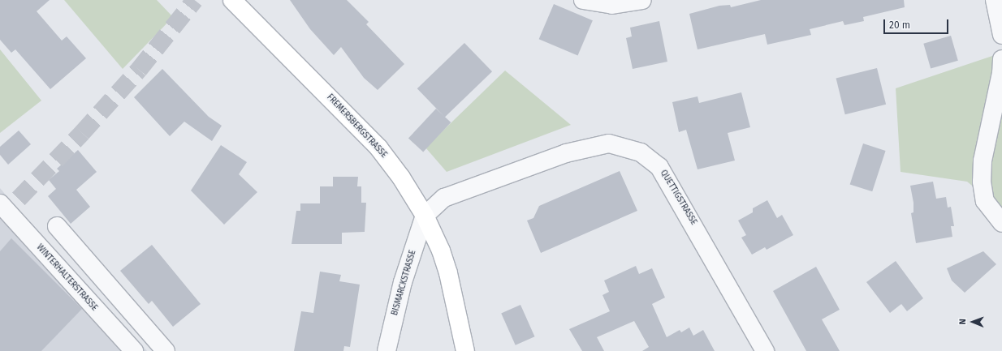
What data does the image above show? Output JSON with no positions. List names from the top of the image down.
{
  "streets": {
    "main road": ["FREMERSBERGSTRASSE"],
    "street": ["QUETTIGSTRASSE", "WINTERHALTERSTRASSE", "BISMARCKSTRASSE"]
  },
  "crossings": [
    ["FREMERSBERGSTRASSE", "QUETTIGSTRASSE"],
    ["FREMERSBERGSTRASSE", "BISMARCKSTRASSE"],
    ["QUETTIGSTRASSE", "BISMARCKSTRASSE"]
  ],
  "scale_bar": "20 m",
  "north": "left"
}
